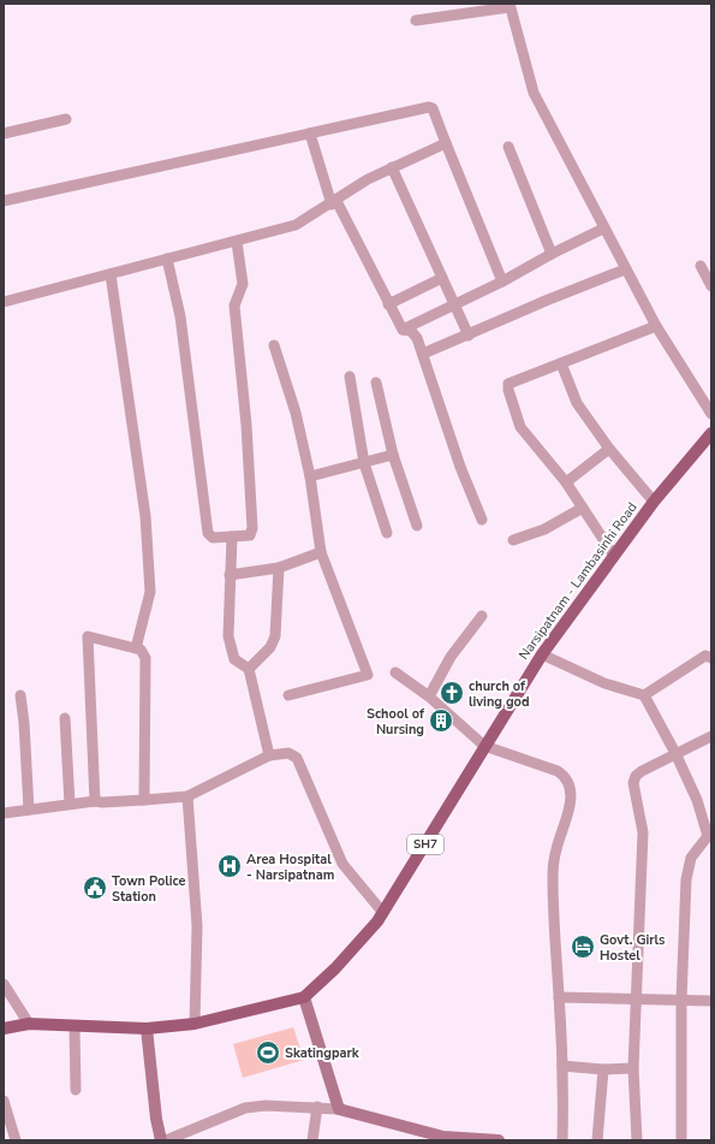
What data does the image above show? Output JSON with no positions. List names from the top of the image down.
{
  "streets": {
    "main road": ["Narsipatnam - Lambasinhi Road", "SH7"]
  },
  "places": {
    "church": ["church of living god"],
    "building": ["School of Nursing"],
    "hospital": ["Area Hospital - Narsipatnam"],
    "public building": ["Town Police Station"],
    "hotel": ["Govt. Girls Hostel"],
    "sports": ["Skatingpark"]
  }
}
